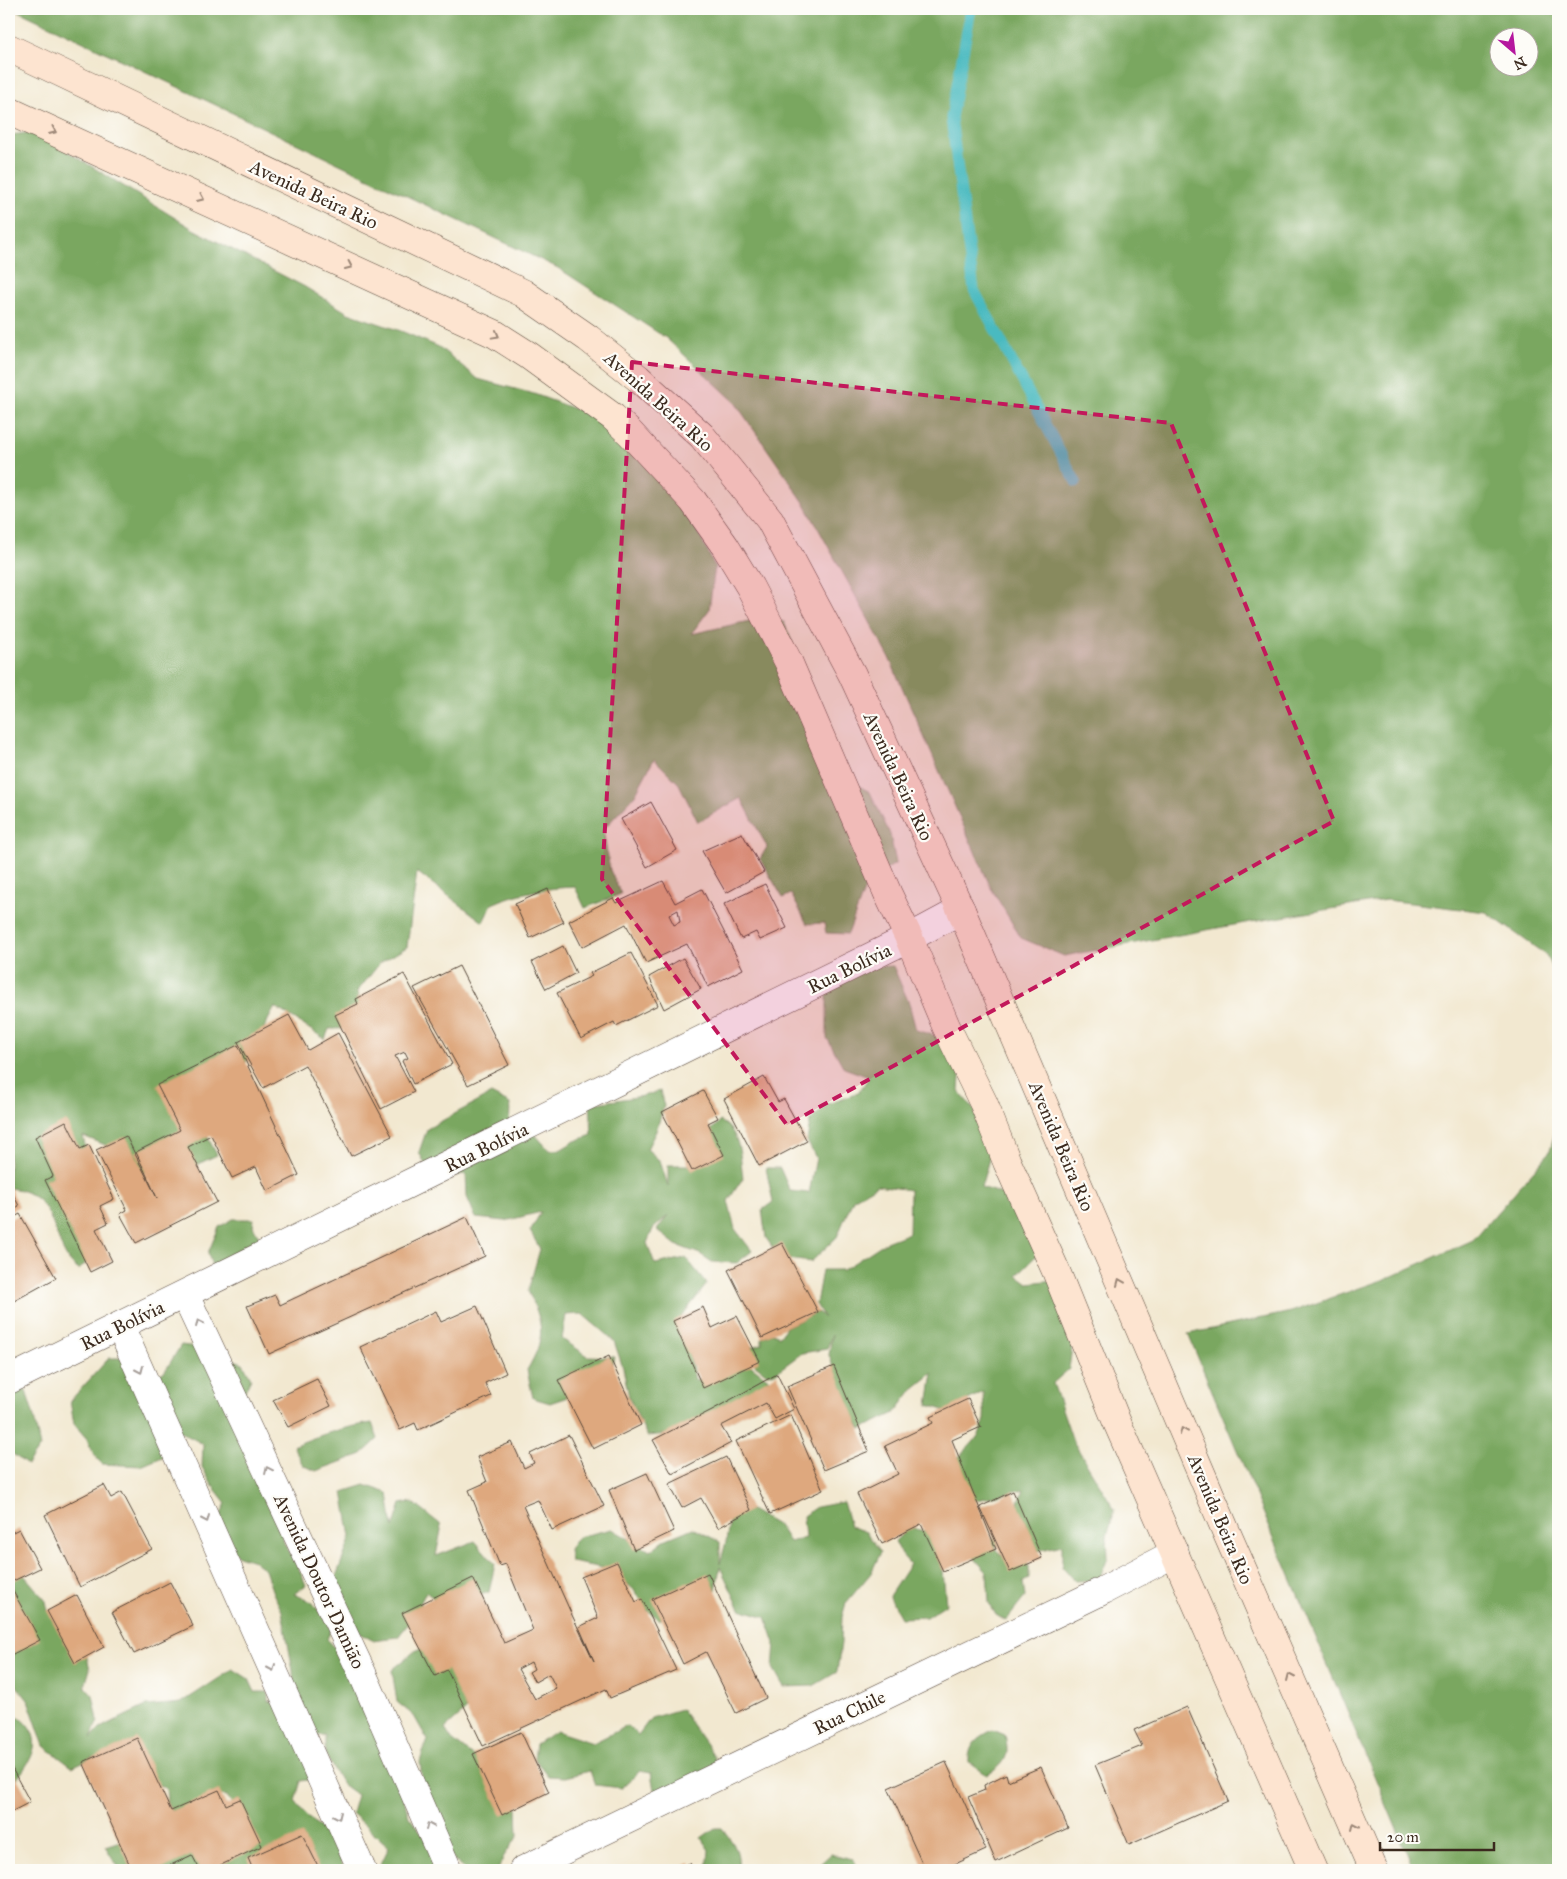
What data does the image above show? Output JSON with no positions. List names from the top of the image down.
{
  "streets": {
    "street": [
      "Avenida Beira Rio",
      "Rua Bolívia",
      "Avenida Doutor Damião",
      "Rua Chile"
    ]
  },
  "crossings": [
    ["Avenida Beira Rio", "Rua Bolívia"],
    ["Rua Bolívia", "Avenida Doutor Damião"]
  ],
  "scale_bar": "20 m",
  "north": "bottom right"
}
